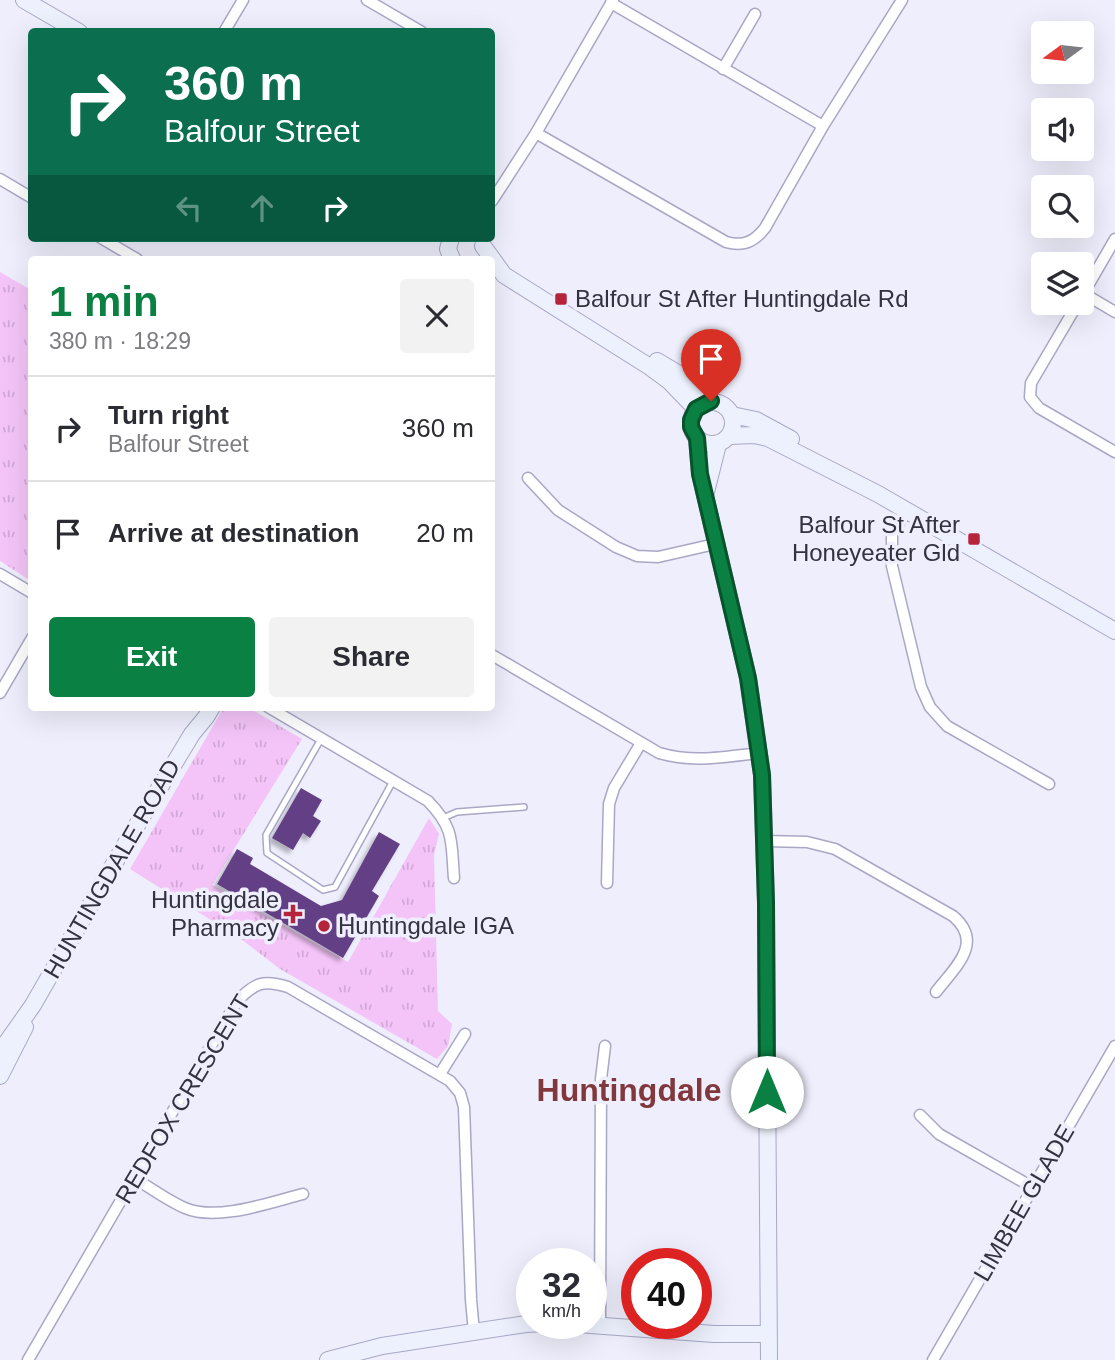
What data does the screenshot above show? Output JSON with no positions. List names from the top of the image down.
{
  "streets": {
    "street": ["HUNTINGDALE ROAD", "REDFOX CRESCENT", "LIMBEE GLADE"]
  },
  "districts": ["Huntingdale"],
  "places": {
    "transit": ["Balfour St After Huntingdale Rd", "Balfour St After Honeyeater Gld"],
    "health": ["Huntingdale Pharmacy"],
    "other": ["Huntingdale IGA"]
  },
  "north": "left",
  "page": {
    "turn": ["360 m", "Balfour Street"],
    "heading": ["1 min", "380 m · 18:29"],
    "list": [
      {
        "name": "Turn right",
        "note": "Balfour Street",
        "value": "360 m"
      },
      {
        "name": "Arrive at destination",
        "value": "20 m"
      }
    ],
    "buttons": ["Exit", "Share"],
    "speed": "32 km/h",
    "limit": "40"
  }
}
